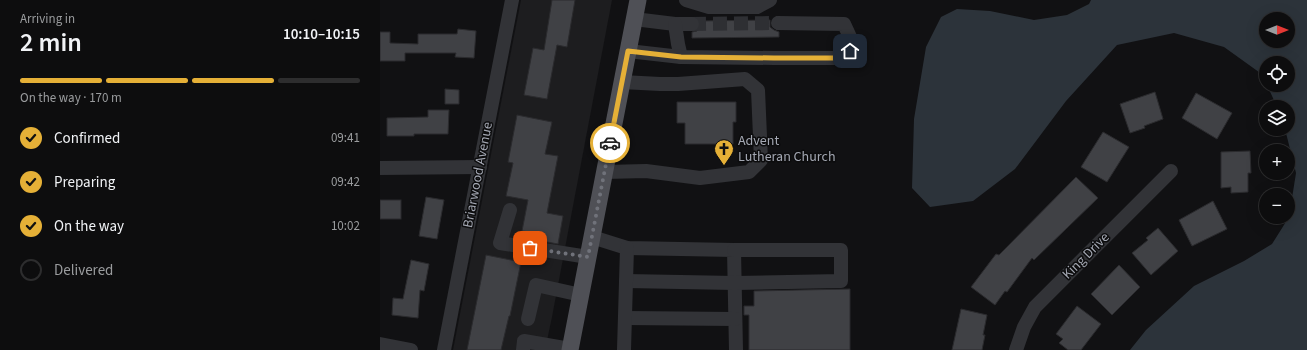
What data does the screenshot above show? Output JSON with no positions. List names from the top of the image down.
{
  "streets": {
    "street": ["Briarwood Avenue", "King Drive"]
  },
  "places": {
    "church": ["Advent Lutheran Church"]
  },
  "north": "right",
  "page": {
    "heading": ["2 min", "Arriving in", "10:10–10:15"],
    "map_buttons": ["+", "−"],
    "bar": "On the way · 170 m",
    "list": [
      ["Confirmed", "09:41"],
      ["Preparing", "09:42"],
      ["On the way", "10:02"],
      "Delivered"
    ]
  }
}
